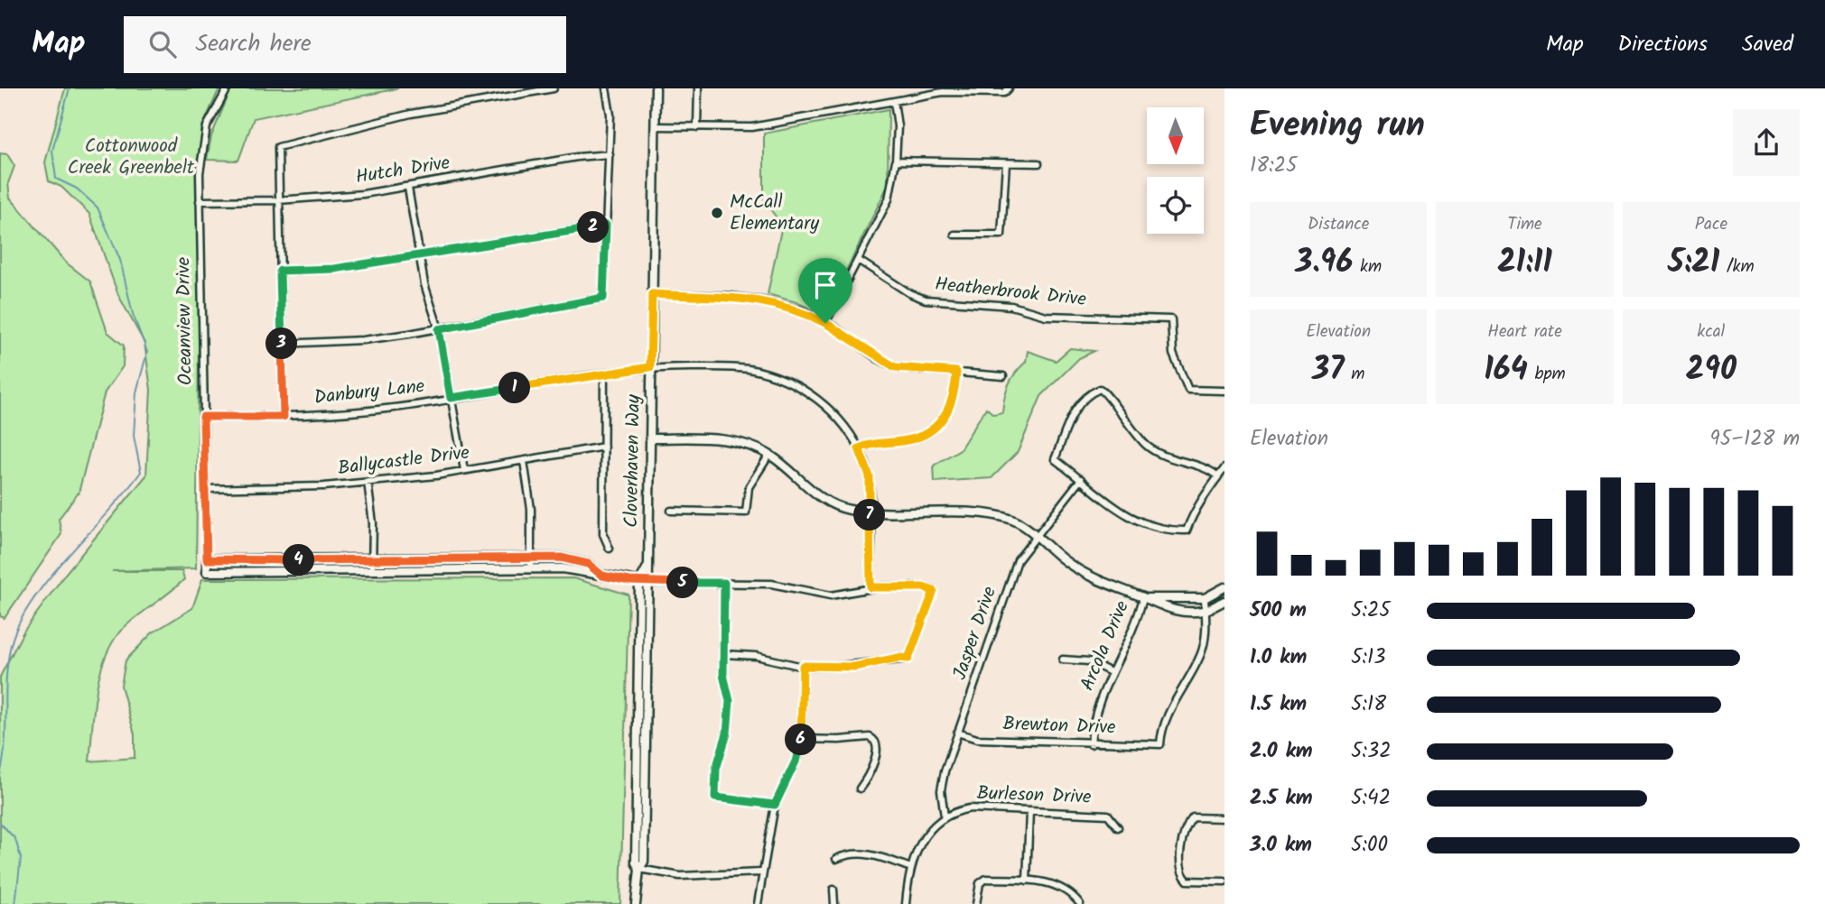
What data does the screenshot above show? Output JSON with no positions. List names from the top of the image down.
{
  "streets": {
    "street": [
      "Hutch Drive",
      "Heatherbrook Drive",
      "Oceanview Drive",
      "Danbury Lane",
      "Ballycastle Drive",
      "Cloverhaven Way",
      "Jasper Drive",
      "Arcola Drive",
      "Brewton Drive",
      "Burleson Drive"
    ]
  },
  "crossings": [
    ["Hutch Drive", "Oceanview Drive"],
    ["Oceanview Drive", "Danbury Lane"],
    ["Oceanview Drive", "Ballycastle Drive"],
    ["Danbury Lane", "Cloverhaven Way"],
    ["Jasper Drive", "Brewton Drive"],
    ["Jasper Drive", "Burleson Drive"],
    ["Arcola Drive", "Brewton Drive"]
  ],
  "parks": ["Cottonwood Creek Greenbelt"],
  "places": ["McCall Elementary"],
  "north": "bottom",
  "page": {
    "header": "Map",
    "search": "Search here",
    "nav": ["Map", "Directions", "Saved"],
    "heading": ["Evening run", "18:25"],
    "stats": [
      ["Distance", "3.96 km"],
      ["Time", "21:11"],
      ["Pace", "5:21 /km"],
      ["Elevation", "37 m"],
      ["Heart rate", "164 bpm"],
      ["kcal", "290"]
    ],
    "pins": [
      "2",
      "3",
      "1",
      "7",
      "4",
      "5",
      "6"
    ],
    "chart": ["Elevation", "95–128 m"],
    "list": [
      {
        "name": "500 m",
        "note": "5:25"
      },
      {
        "name": "1.0 km",
        "note": "5:13"
      },
      {
        "name": "1.5 km",
        "note": "5:18"
      },
      {
        "name": "2.0 km",
        "note": "5:32"
      },
      {
        "name": "2.5 km",
        "note": "5:42"
      },
      {
        "name": "3.0 km",
        "note": "5:00"
      }
    ]
  }
}
